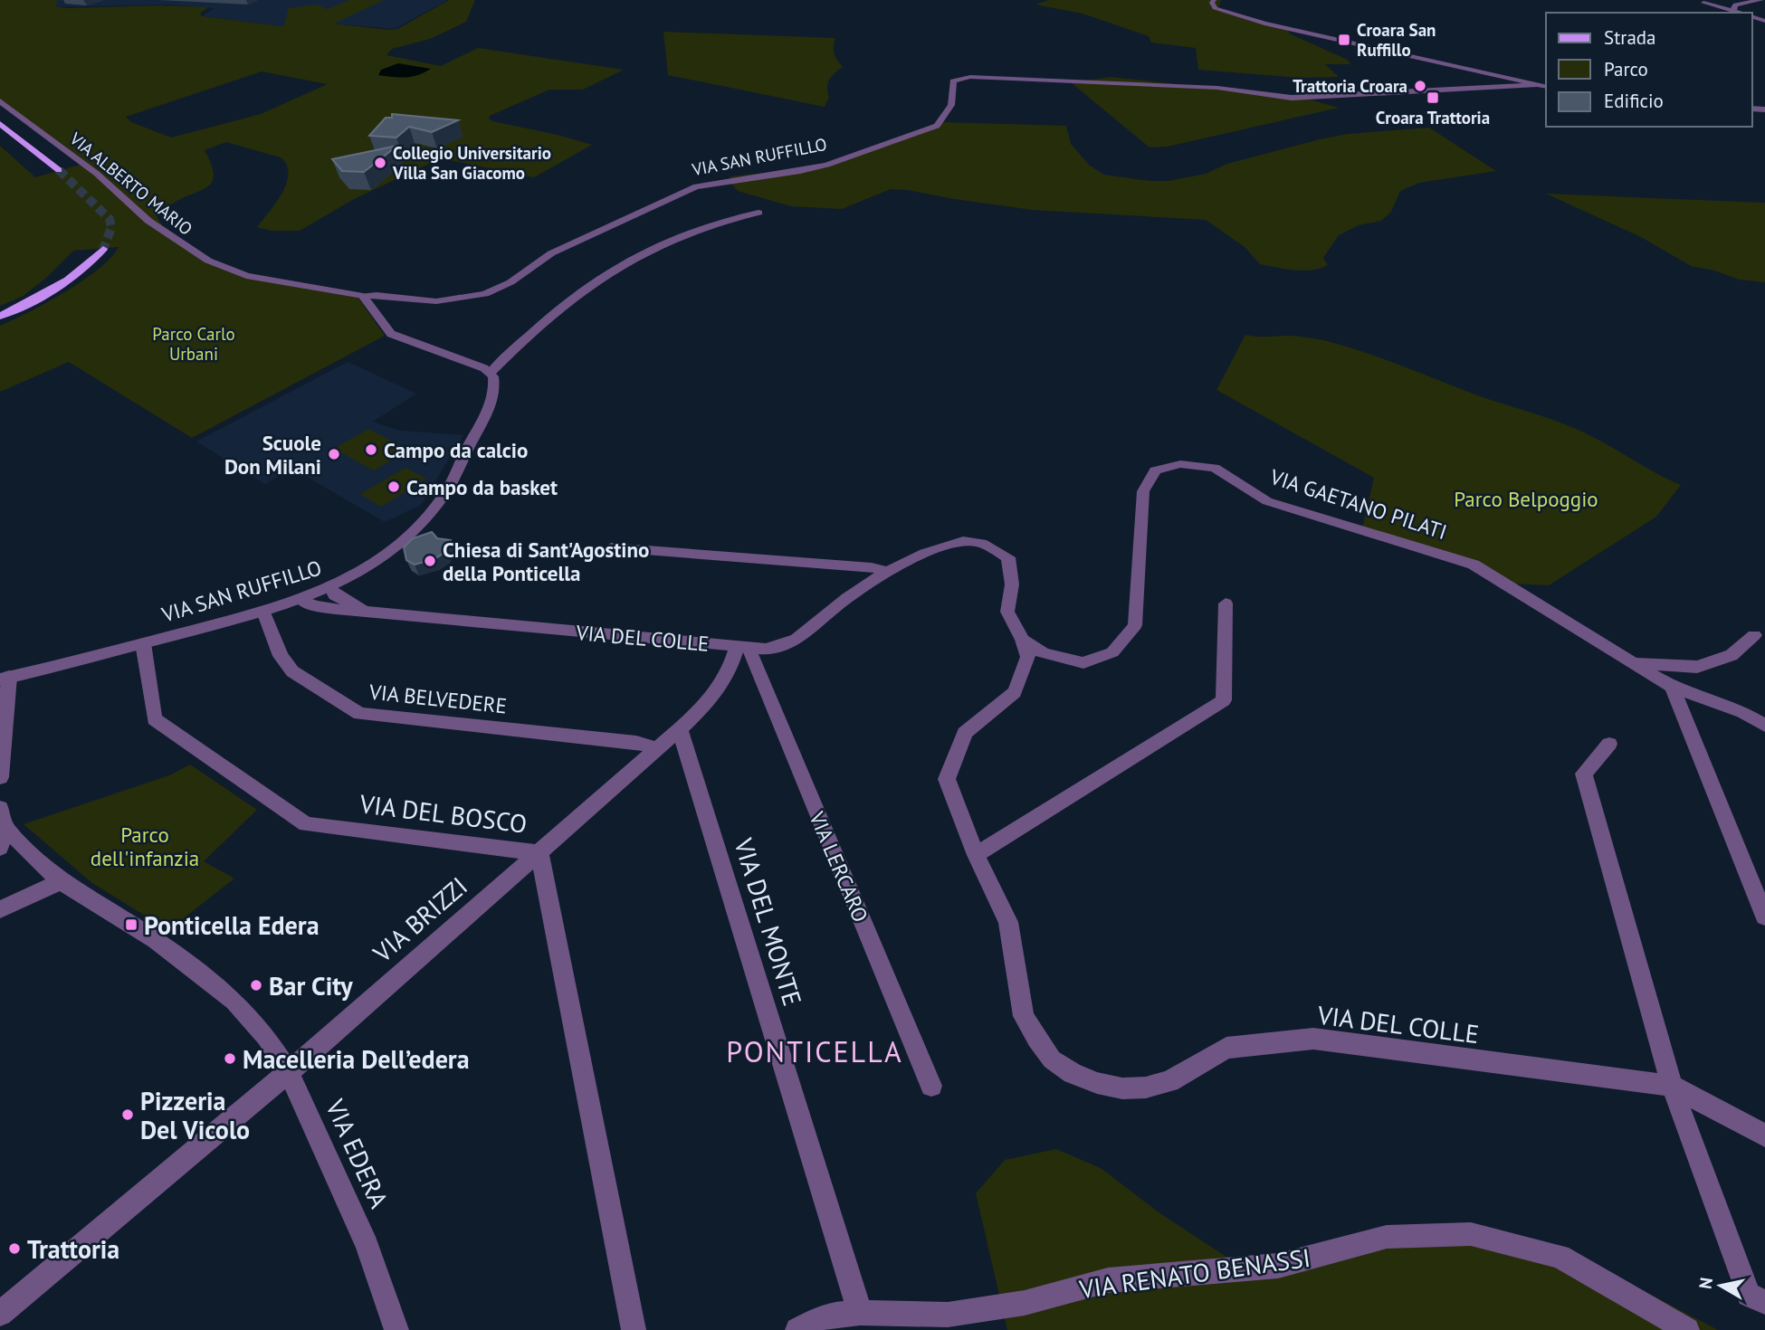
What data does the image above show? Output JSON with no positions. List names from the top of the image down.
{
  "streets": {
    "street": [
      "VIA SAN RUFFILLO",
      "VIA ALBERTO MARIO",
      "VIA GAETANO PILATI",
      "VIA DEL COLLE",
      "VIA BELVEDERE",
      "VIA DEL BOSCO",
      "VIA LERCARO",
      "VIA BRIZZI",
      "VIA DEL MONTE",
      "VIA EDERA",
      "VIA RENATO BENASSI"
    ]
  },
  "crossings": [
    ["VIA SAN RUFFILLO", "VIA ALBERTO MARIO"],
    ["VIA SAN RUFFILLO", "VIA DEL COLLE"],
    ["VIA SAN RUFFILLO", "VIA BELVEDERE"],
    ["VIA SAN RUFFILLO", "VIA DEL BOSCO"],
    ["VIA GAETANO PILATI", "VIA DEL COLLE"],
    ["VIA DEL COLLE", "VIA LERCARO"],
    ["VIA DEL COLLE", "VIA BRIZZI"],
    ["VIA BELVEDERE", "VIA BRIZZI"],
    ["VIA DEL BOSCO", "VIA BRIZZI"],
    ["VIA LERCARO", "VIA BRIZZI"],
    ["VIA BRIZZI", "VIA DEL MONTE"],
    ["VIA BRIZZI", "VIA EDERA"],
    ["VIA DEL MONTE", "VIA RENATO BENASSI"]
  ],
  "districts": ["PONTICELLA"],
  "parks": ["Parco Carlo Urbani", "Parco Belpoggio", "Parco dell'infanzia"],
  "places": {
    "transit": ["Croara San Ruffillo", "Croara Trattoria", "Ponticella Edera"],
    "other": [
      "Trattoria Croara",
      "Collegio Universitario Villa San Giacomo",
      "Campo da calcio",
      "Scuole Don Milani",
      "Campo da basket",
      "Chiesa di Sant'Agostino della Ponticella",
      "Bar City",
      "Macelleria Dell’edera",
      "Pizzeria Del Vicolo",
      "Trattoria"
    ]
  },
  "legend": ["Strada", "Parco", "Edificio"],
  "north": "left"
}
